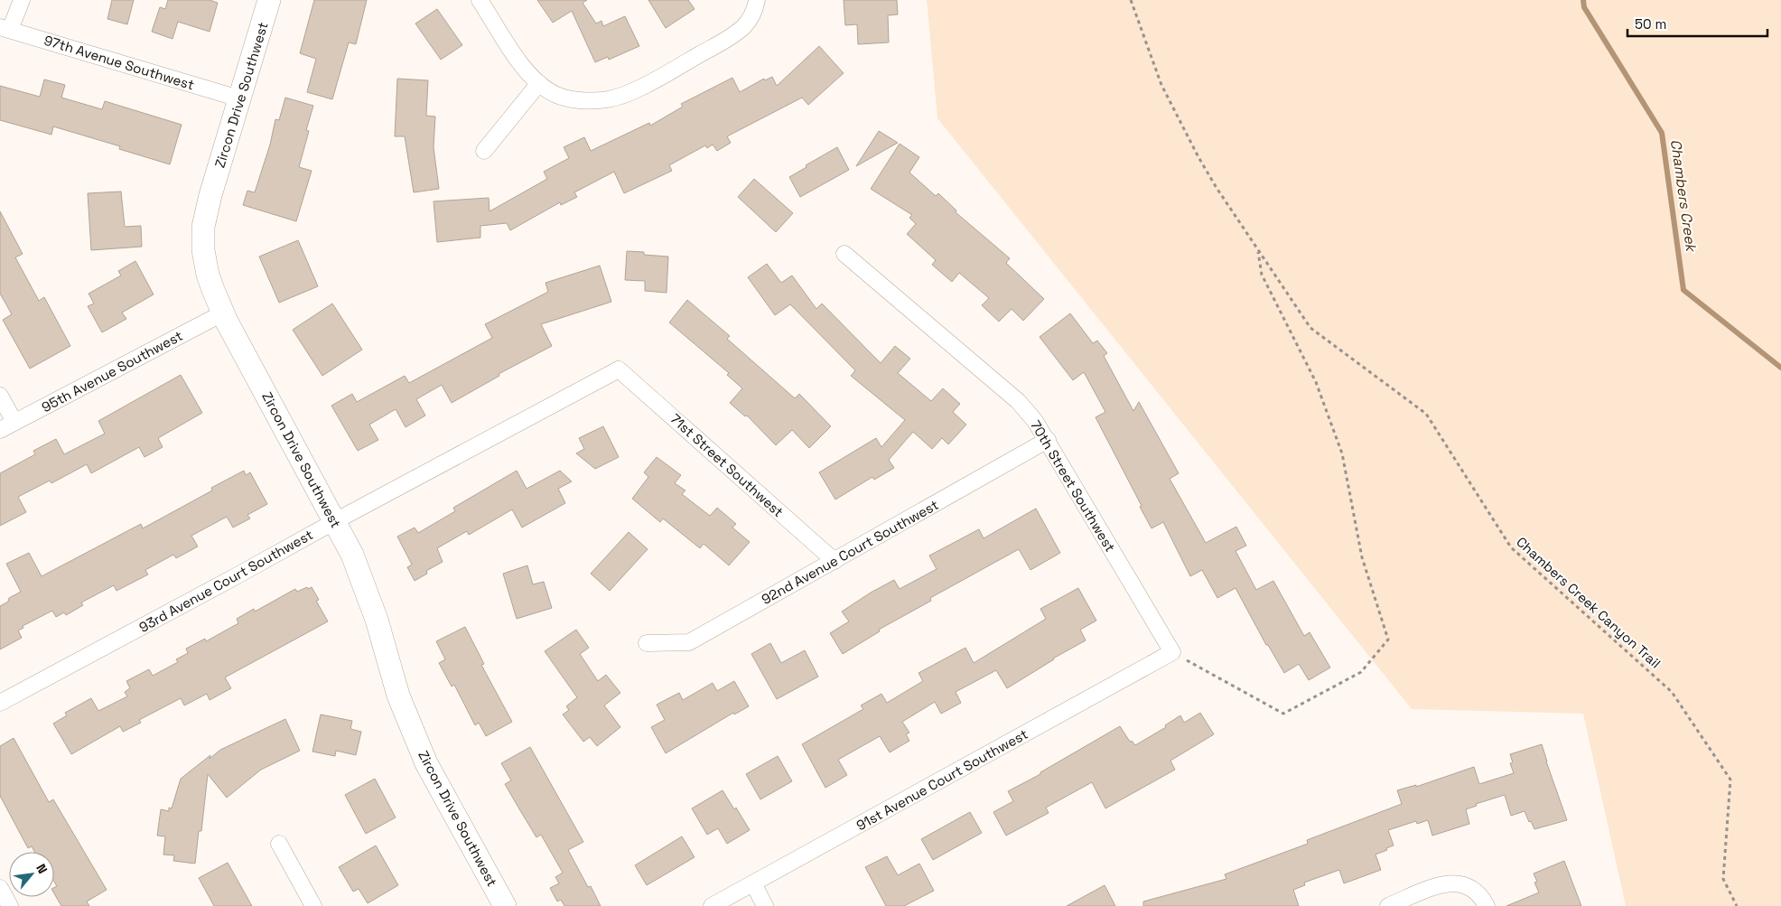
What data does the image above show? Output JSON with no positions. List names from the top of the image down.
{
  "streets": {
    "street": [
      "97th Avenue Southwest",
      "Zircon Drive Southwest",
      "95th Avenue Southwest",
      "71st Street Southwest",
      "70th Street Southwest",
      "92nd Avenue Court Southwest",
      "93rd Avenue Court Southwest",
      "91st Avenue Court Southwest"
    ],
    "path": ["Chambers Creek Canyon Trail"]
  },
  "crossings": [
    ["97th Avenue Southwest", "Zircon Drive Southwest"],
    ["Zircon Drive Southwest", "95th Avenue Southwest"],
    ["Zircon Drive Southwest", "93rd Avenue Court Southwest"],
    ["71st Street Southwest", "92nd Avenue Court Southwest"],
    ["71st Street Southwest", "93rd Avenue Court Southwest"],
    ["70th Street Southwest", "92nd Avenue Court Southwest"],
    ["70th Street Southwest", "Chambers Creek Canyon Trail"],
    ["70th Street Southwest", "91st Avenue Court Southwest"],
    ["Chambers Creek Canyon Trail", "91st Avenue Court Southwest"]
  ],
  "water": ["Chambers Creek"],
  "scale_bar": "50 m",
  "north": "top right"
}
